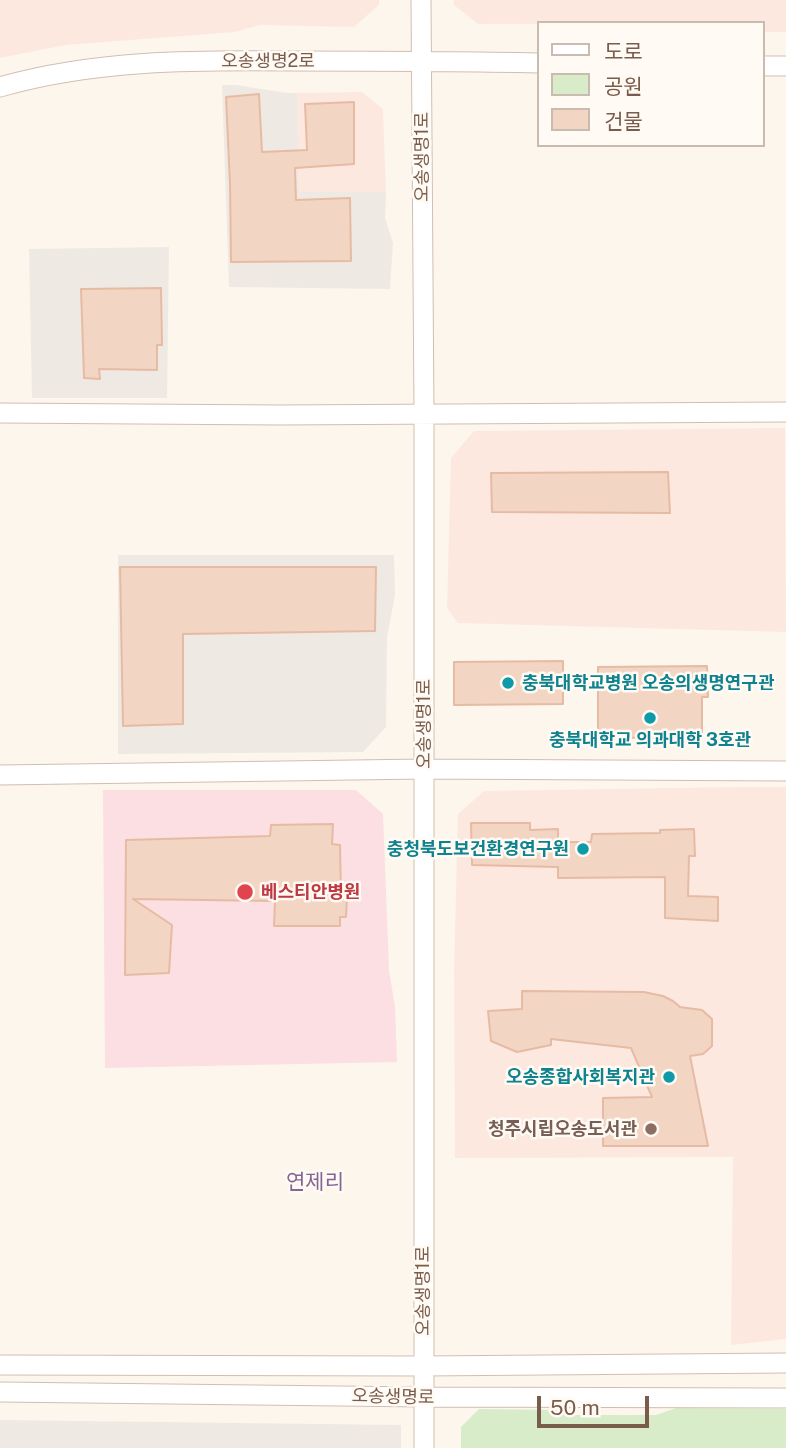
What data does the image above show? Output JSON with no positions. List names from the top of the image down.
{
  "streets": {
    "street": ["오송생명2로", "오송생명1로", "오송생명로"]
  },
  "crossings": [
    ["오송생명2로", "오송생명1로"],
    ["오송생명1로", "오송생명로"]
  ],
  "districts": ["연제리"],
  "places": [
    "충북대학교병원 오송의생명연구관",
    "충북대학교 의과대학 3호관",
    "충청북도보건환경연구원",
    "베스티안병원",
    "오송종합사회복지관",
    "청주시립오송도서관"
  ],
  "legend": ["도로", "공원", "건물"],
  "scale_bar": "50 m"
}
